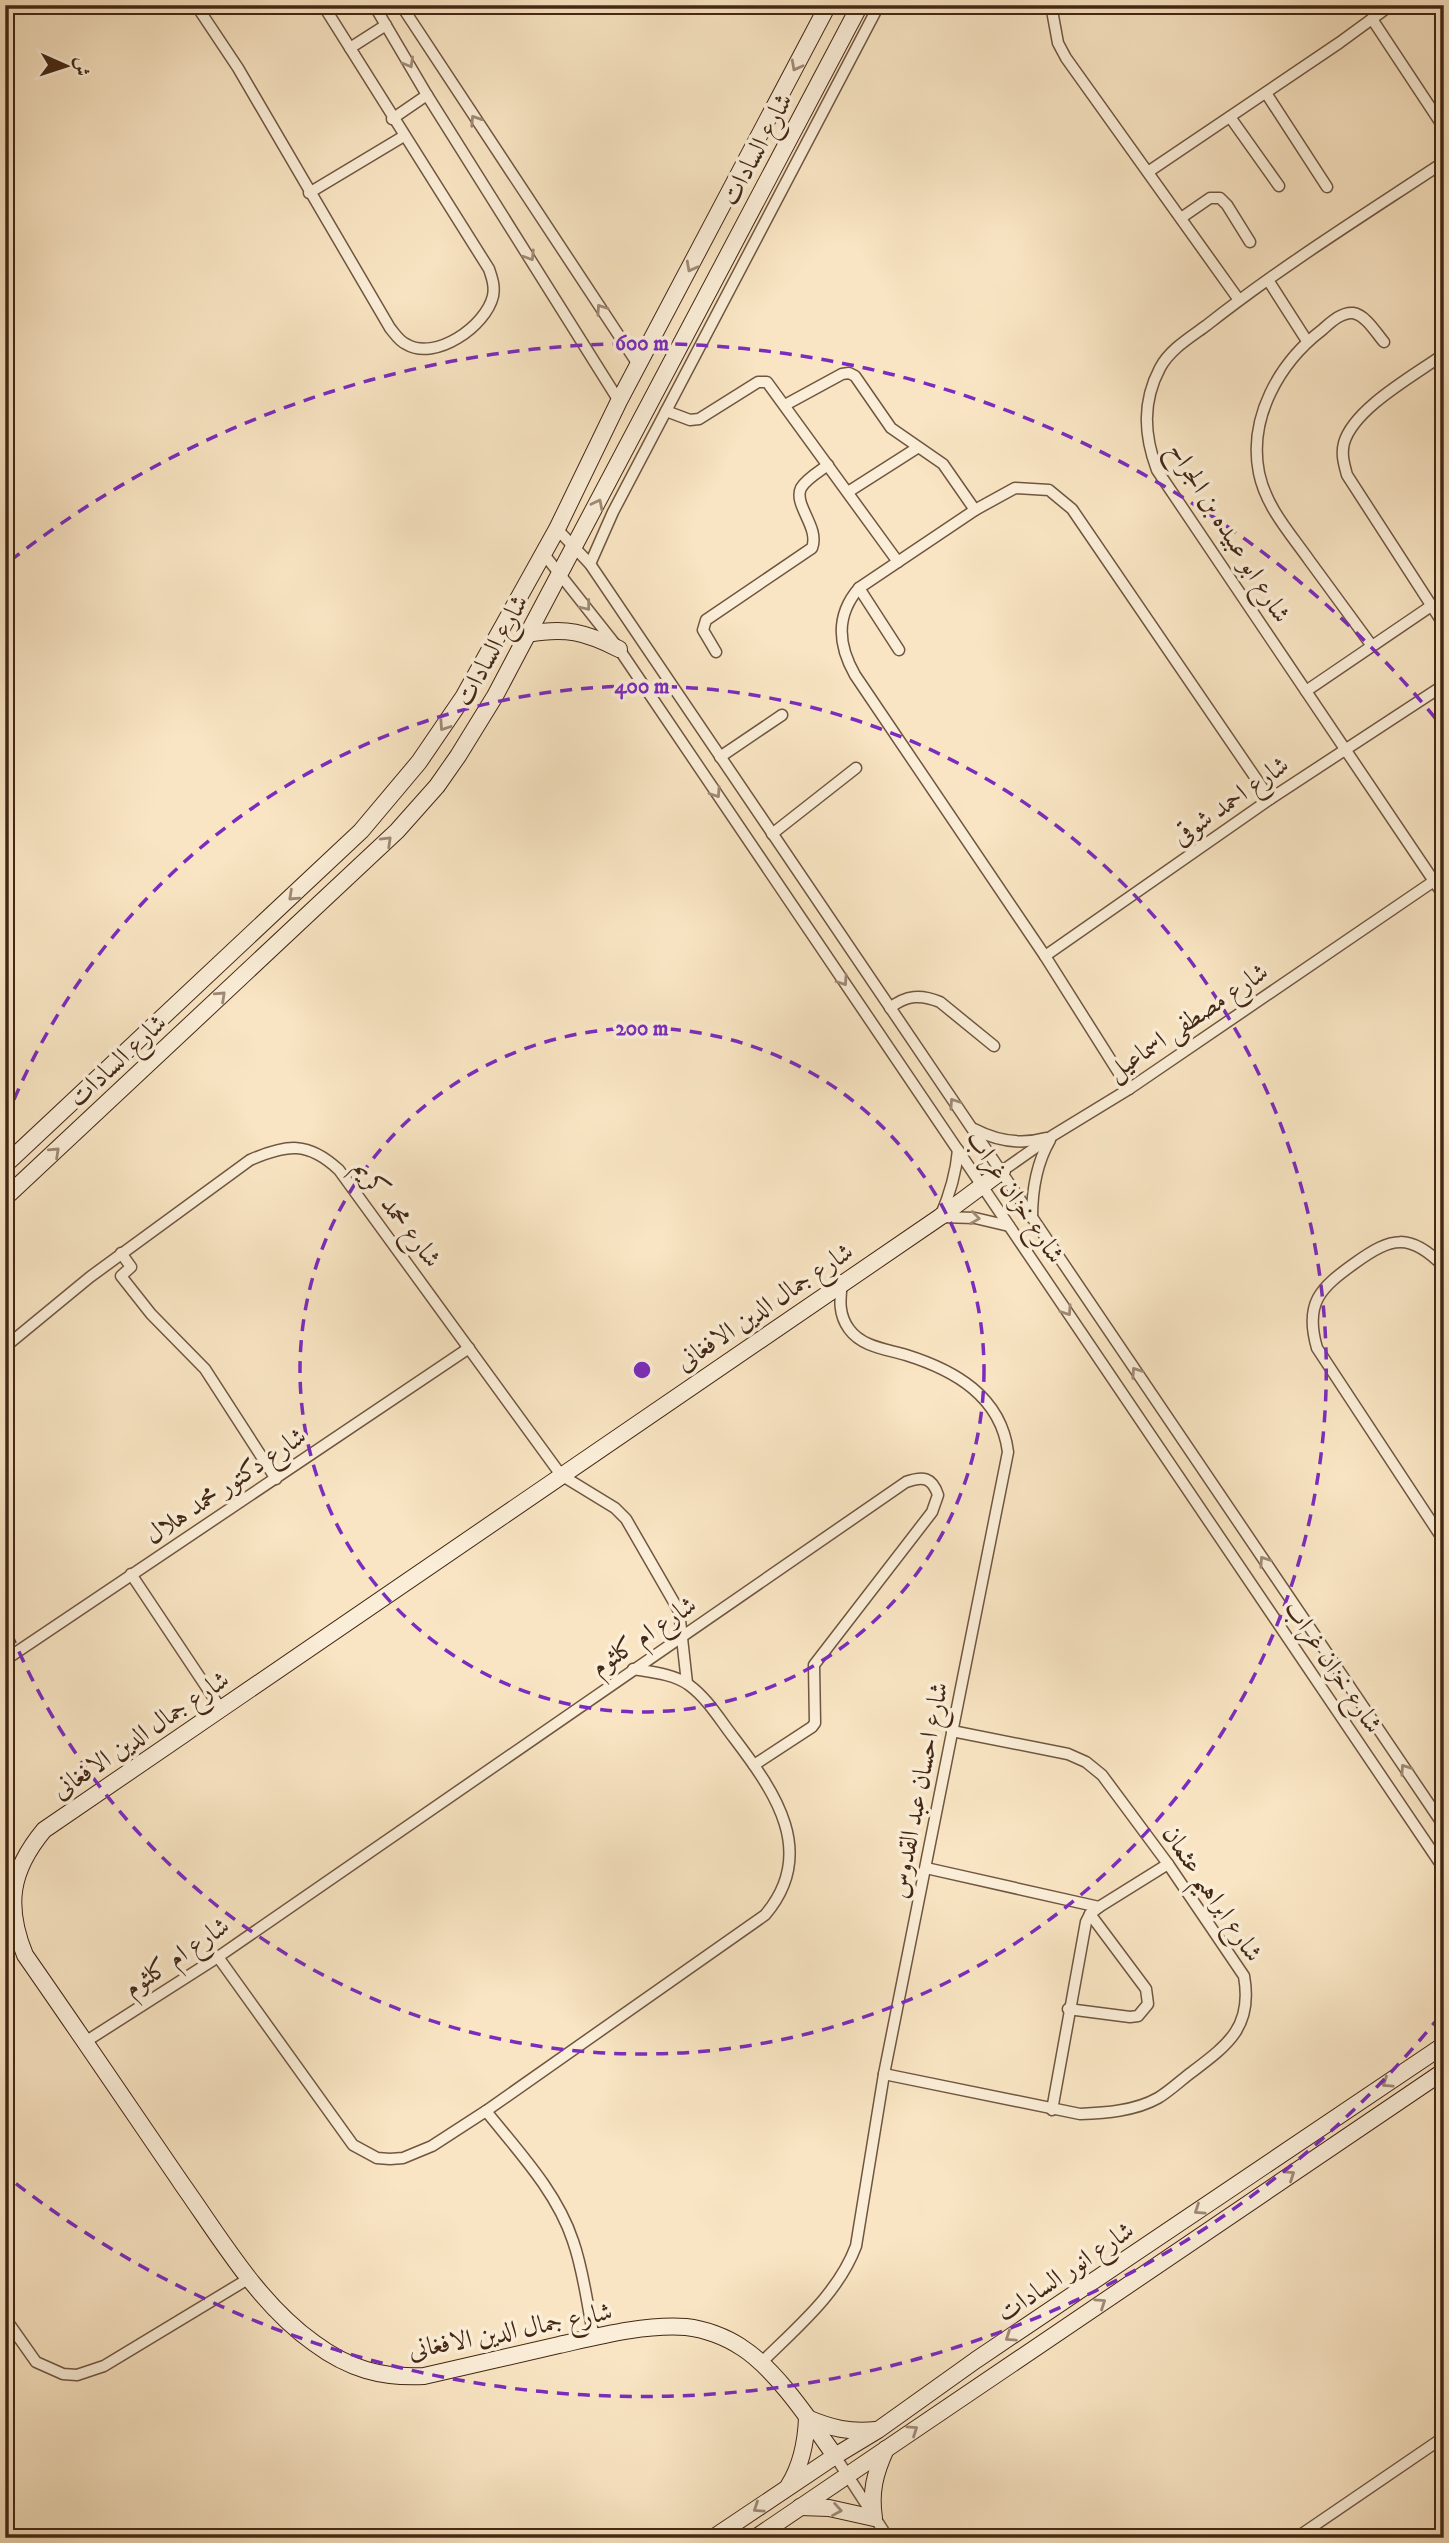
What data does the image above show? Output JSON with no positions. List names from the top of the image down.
{
  "streets": {
    "street": [
      "شارع السادات",
      "شارع ابو عبيده بن الجراح",
      "شارع احمد شوقى",
      "شارع مصطفى اسماعيل",
      "شارع خزان غراب",
      "شارع محمد كريم",
      "شارع جمال الدين الافغانى",
      "شارع دكتور محمد هلال",
      "شارع ام كلثوم",
      "شارع احسان عبد القدوس",
      "شارع ابراهيم عثمان",
      "شارع انور السادات"
    ]
  },
  "crossings": [
    ["شارع السادات", "شارع خزان غراب"],
    ["شارع ابو عبيده بن الجراح", "شارع احمد شوقى"],
    ["شارع ابو عبيده بن الجراح", "شارع مصطفى اسماعيل"],
    ["شارع مصطفى اسماعيل", "شارع خزان غراب"],
    ["شارع مصطفى اسماعيل", "شارع جمال الدين الافغانى"],
    ["شارع خزان غراب", "شارع جمال الدين الافغانى"],
    ["شارع محمد كريم", "شارع جمال الدين الافغانى"],
    ["شارع محمد كريم", "شارع دكتور محمد هلال"],
    ["شارع جمال الدين الافغانى", "شارع ام كلثوم"],
    ["شارع جمال الدين الافغانى", "شارع احسان عبد القدوس"],
    ["شارع جمال الدين الافغانى", "شارع انور السادات"],
    ["شارع احسان عبد القدوس", "شارع ابراهيم عثمان"]
  ],
  "north": "right",
  "rings": ["600 m", "400 m", "200 m"]
}
